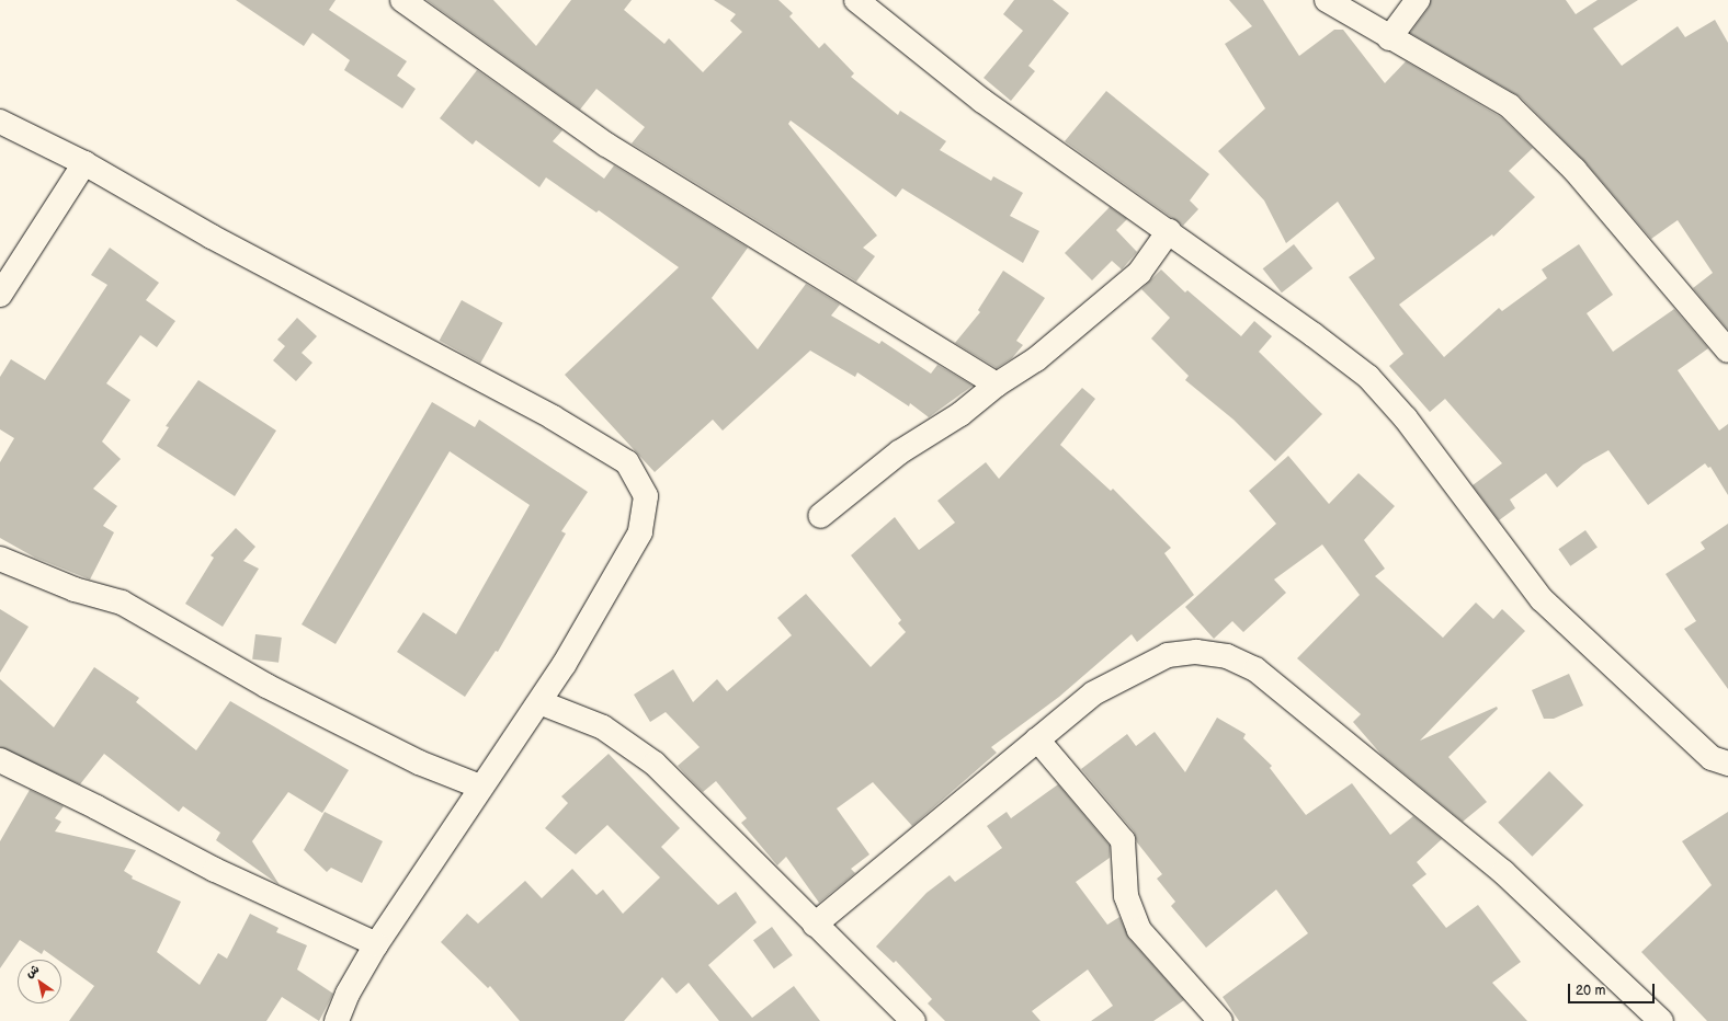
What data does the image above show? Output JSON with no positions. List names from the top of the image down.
{
  "scale_bar": "20 m",
  "north": "top left"
}
